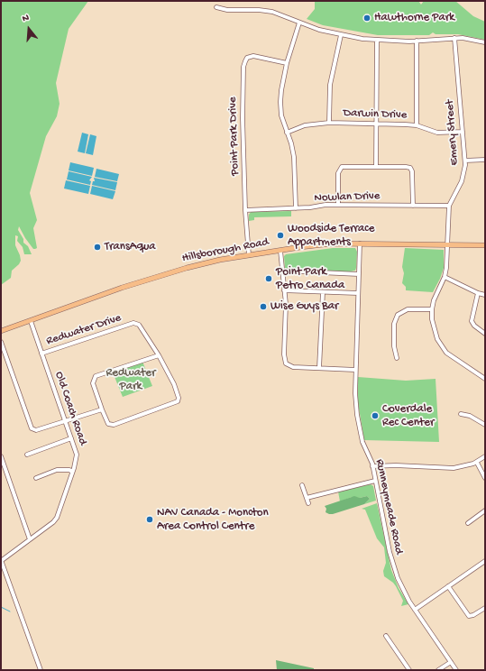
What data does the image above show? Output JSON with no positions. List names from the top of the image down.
{
  "streets": {
    "main road": ["Hillsborough Road"],
    "street": [
      "Darwin Drive",
      "Emery Street",
      "Point Park Drive",
      "Nowlan Drive",
      "Redwater Drive",
      "Old Coach Road",
      "Runneymeade Road"
    ]
  },
  "crossings": [
    ["Darwin Drive", "Emery Street"],
    ["Emery Street", "Nowlan Drive"],
    ["Emery Street", "Hillsborough Road"],
    ["Point Park Drive", "Nowlan Drive"],
    ["Point Park Drive", "Hillsborough Road"],
    ["Hillsborough Road", "Old Coach Road"],
    ["Hillsborough Road", "Runneymeade Road"],
    ["Redwater Drive", "Old Coach Road"]
  ],
  "parks": ["Redwater Park"],
  "places": [
    "Hawthorne Park",
    "Woodside Terrace Appartments",
    "TransAqua",
    "Point Park Petro Canada",
    "Wise Guys Bar",
    "Coverdale Rec Center",
    "NAV Canada - Moncton Area Control Centre"
  ],
  "north": "top"
}
